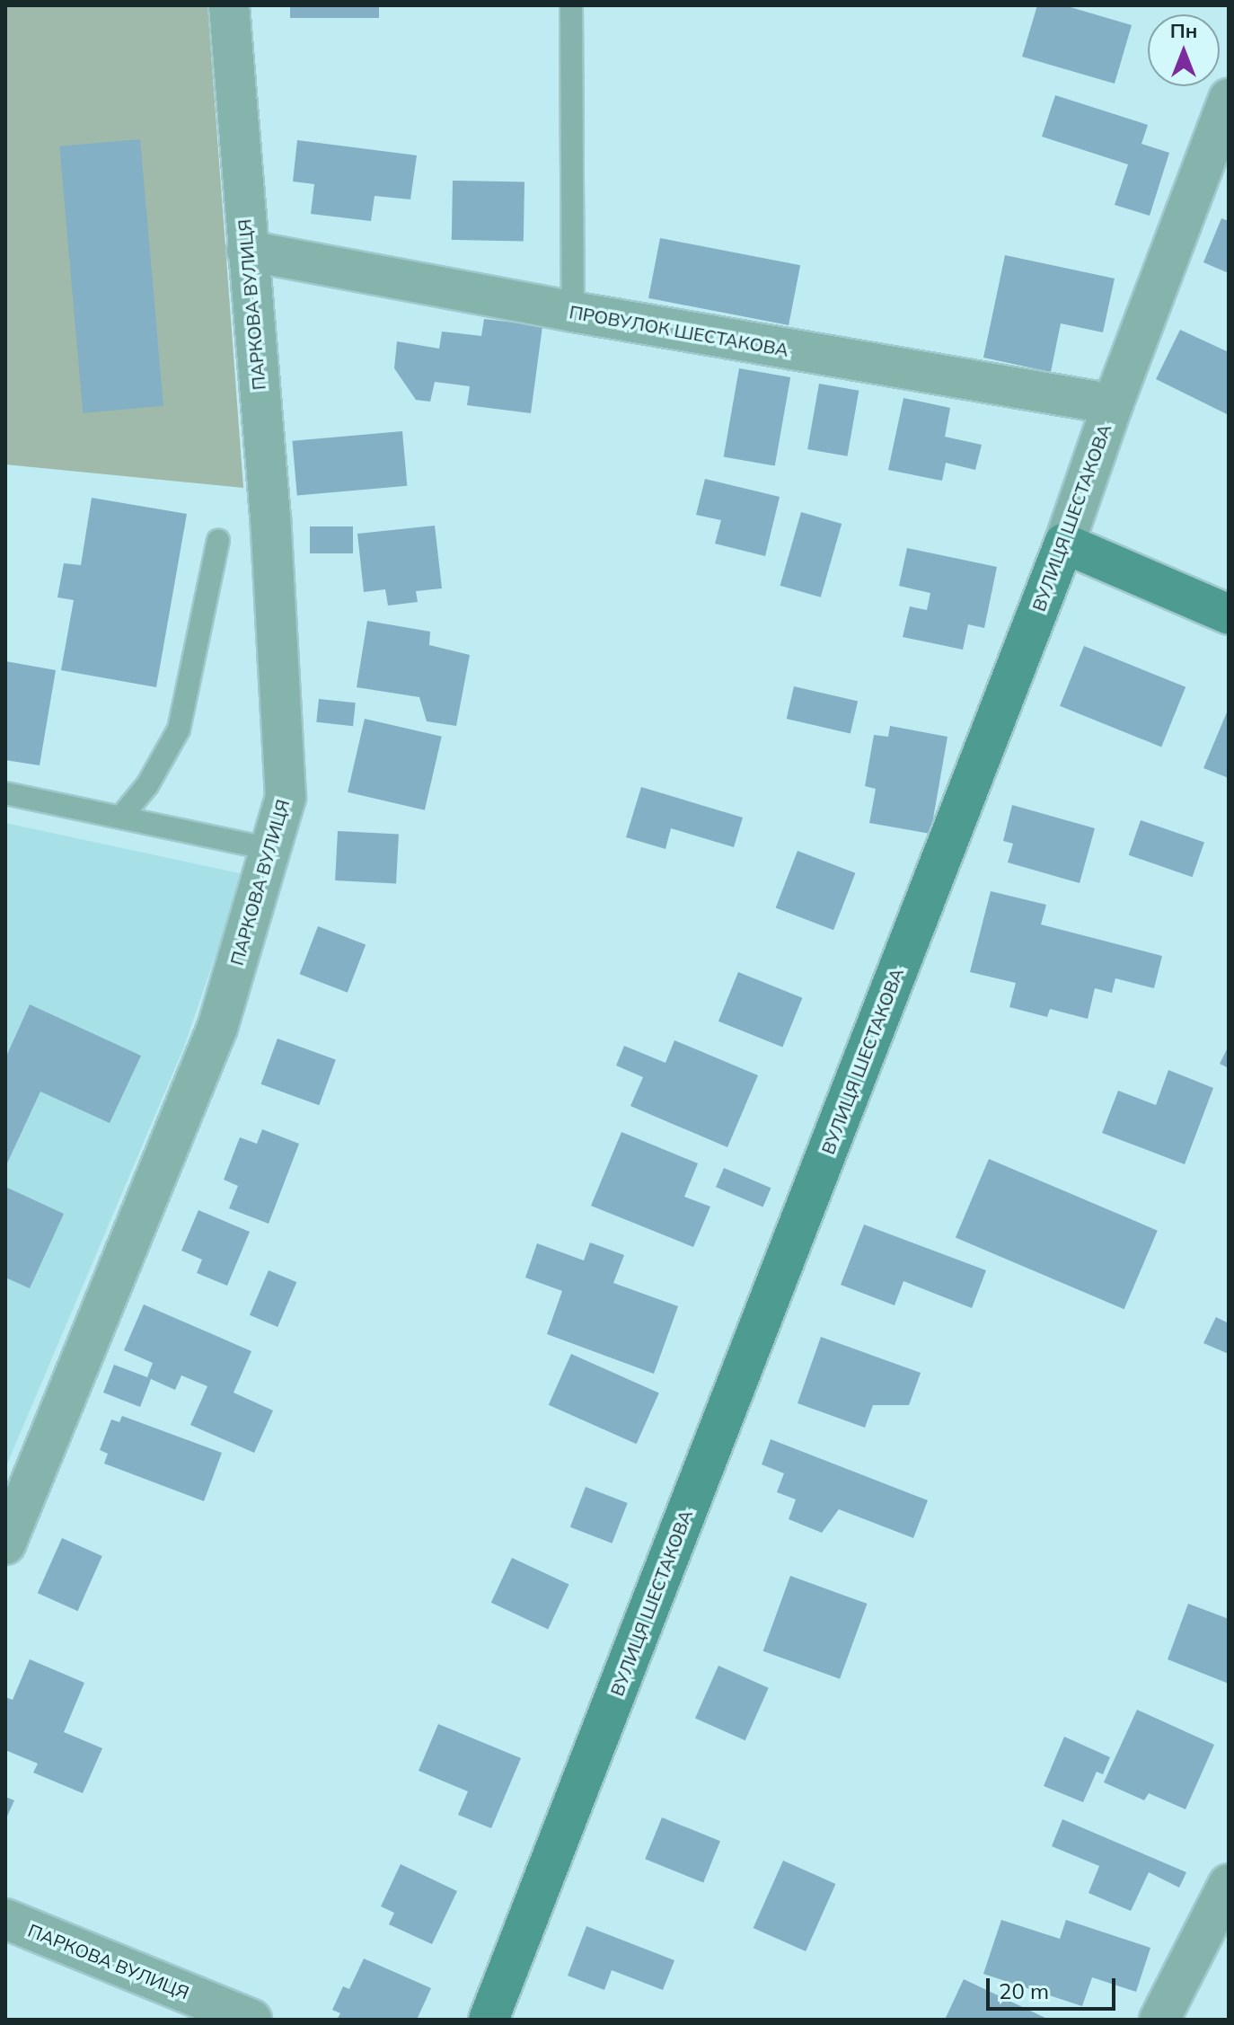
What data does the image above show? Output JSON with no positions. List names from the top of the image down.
{
  "streets": {
    "street": ["ПАРКОВА ВУЛИЦЯ", "ПРОВУЛОК ШЕСТАКОВА", "ВУЛИЦЯ ШЕСТАКОВА"]
  },
  "crossings": [
    ["ПАРКОВА ВУЛИЦЯ", "ПРОВУЛОК ШЕСТАКОВА"],
    ["ПРОВУЛОК ШЕСТАКОВА", "ВУЛИЦЯ ШЕСТАКОВА"]
  ],
  "scale_bar": "20 m",
  "north": "top"
}
